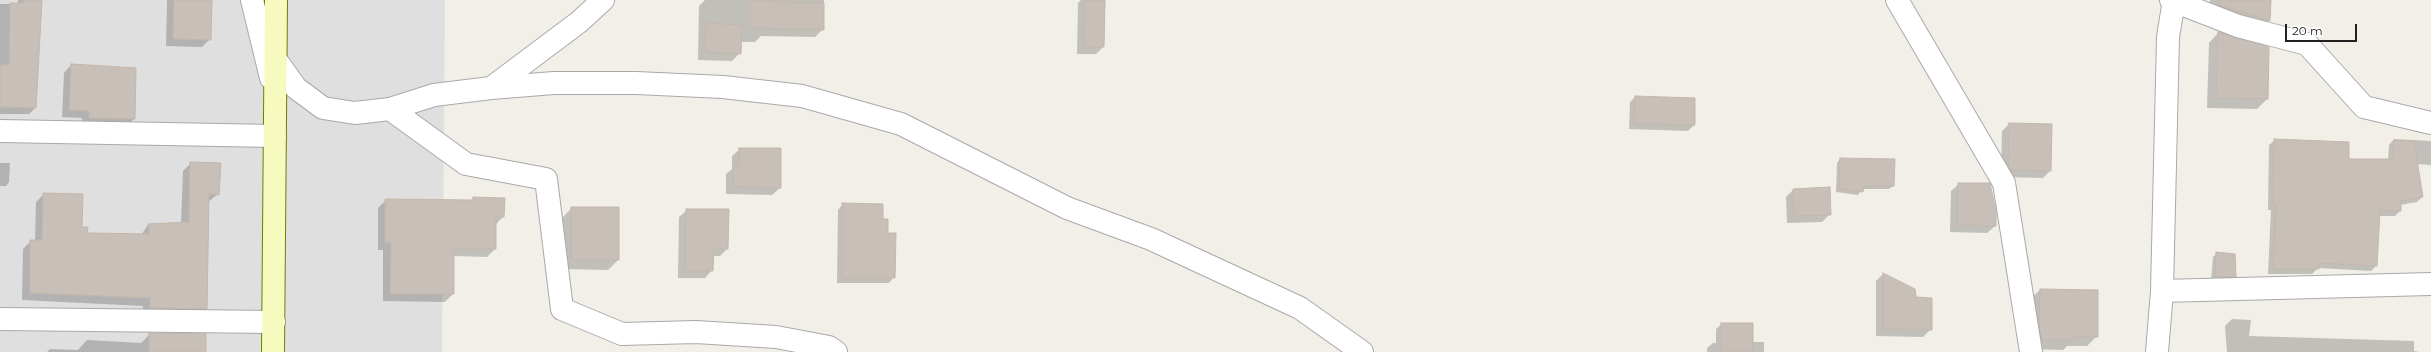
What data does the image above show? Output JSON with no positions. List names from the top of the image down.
{
  "scale_bar": "20 m"
}
